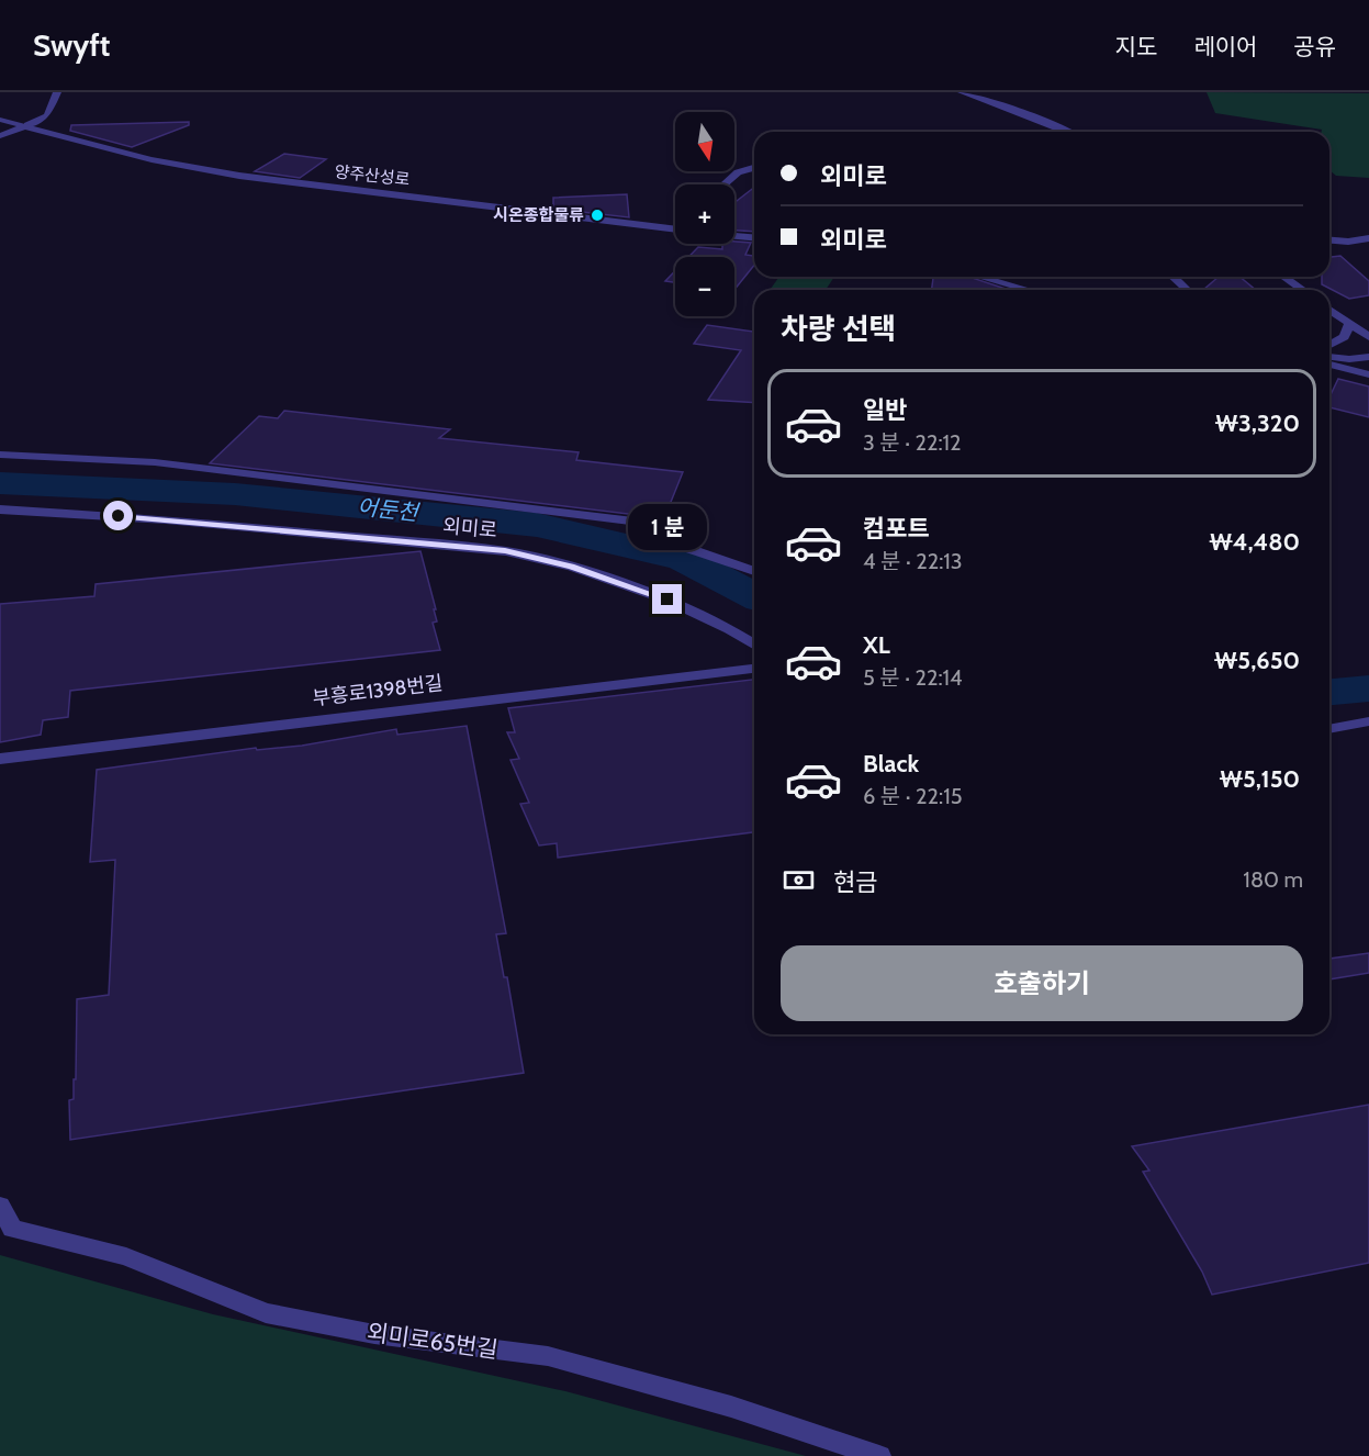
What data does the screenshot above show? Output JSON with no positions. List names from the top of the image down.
{
  "streets": {
    "street": [
      "양주산성로",
      "외미로",
      "부흥로1398번길",
      "외미로65번길"
    ]
  },
  "water": ["어둔천"],
  "places": ["시온종합물류"],
  "north": "bottom",
  "page": {
    "header": "Swyft",
    "nav": ["지도", "레이어", "공유"],
    "map_buttons": ["+", "−"],
    "banner": ["외미로", "외미로"],
    "heading": "차량 선택",
    "list": [
      {
        "name": "일반",
        "note": "3 분 · 22:12",
        "value": "₩3,320"
      },
      {
        "name": "컴포트",
        "note": "4 분 · 22:13",
        "value": "₩4,480"
      },
      {
        "name": "XL",
        "note": "5 분 · 22:14",
        "value": "₩5,650"
      },
      {
        "name": "Black",
        "note": "6 분 · 22:15",
        "value": "₩5,150"
      }
    ],
    "bubble": "1 분",
    "pay": ["현금", "180 m"],
    "buttons": "호출하기"
  }
}
